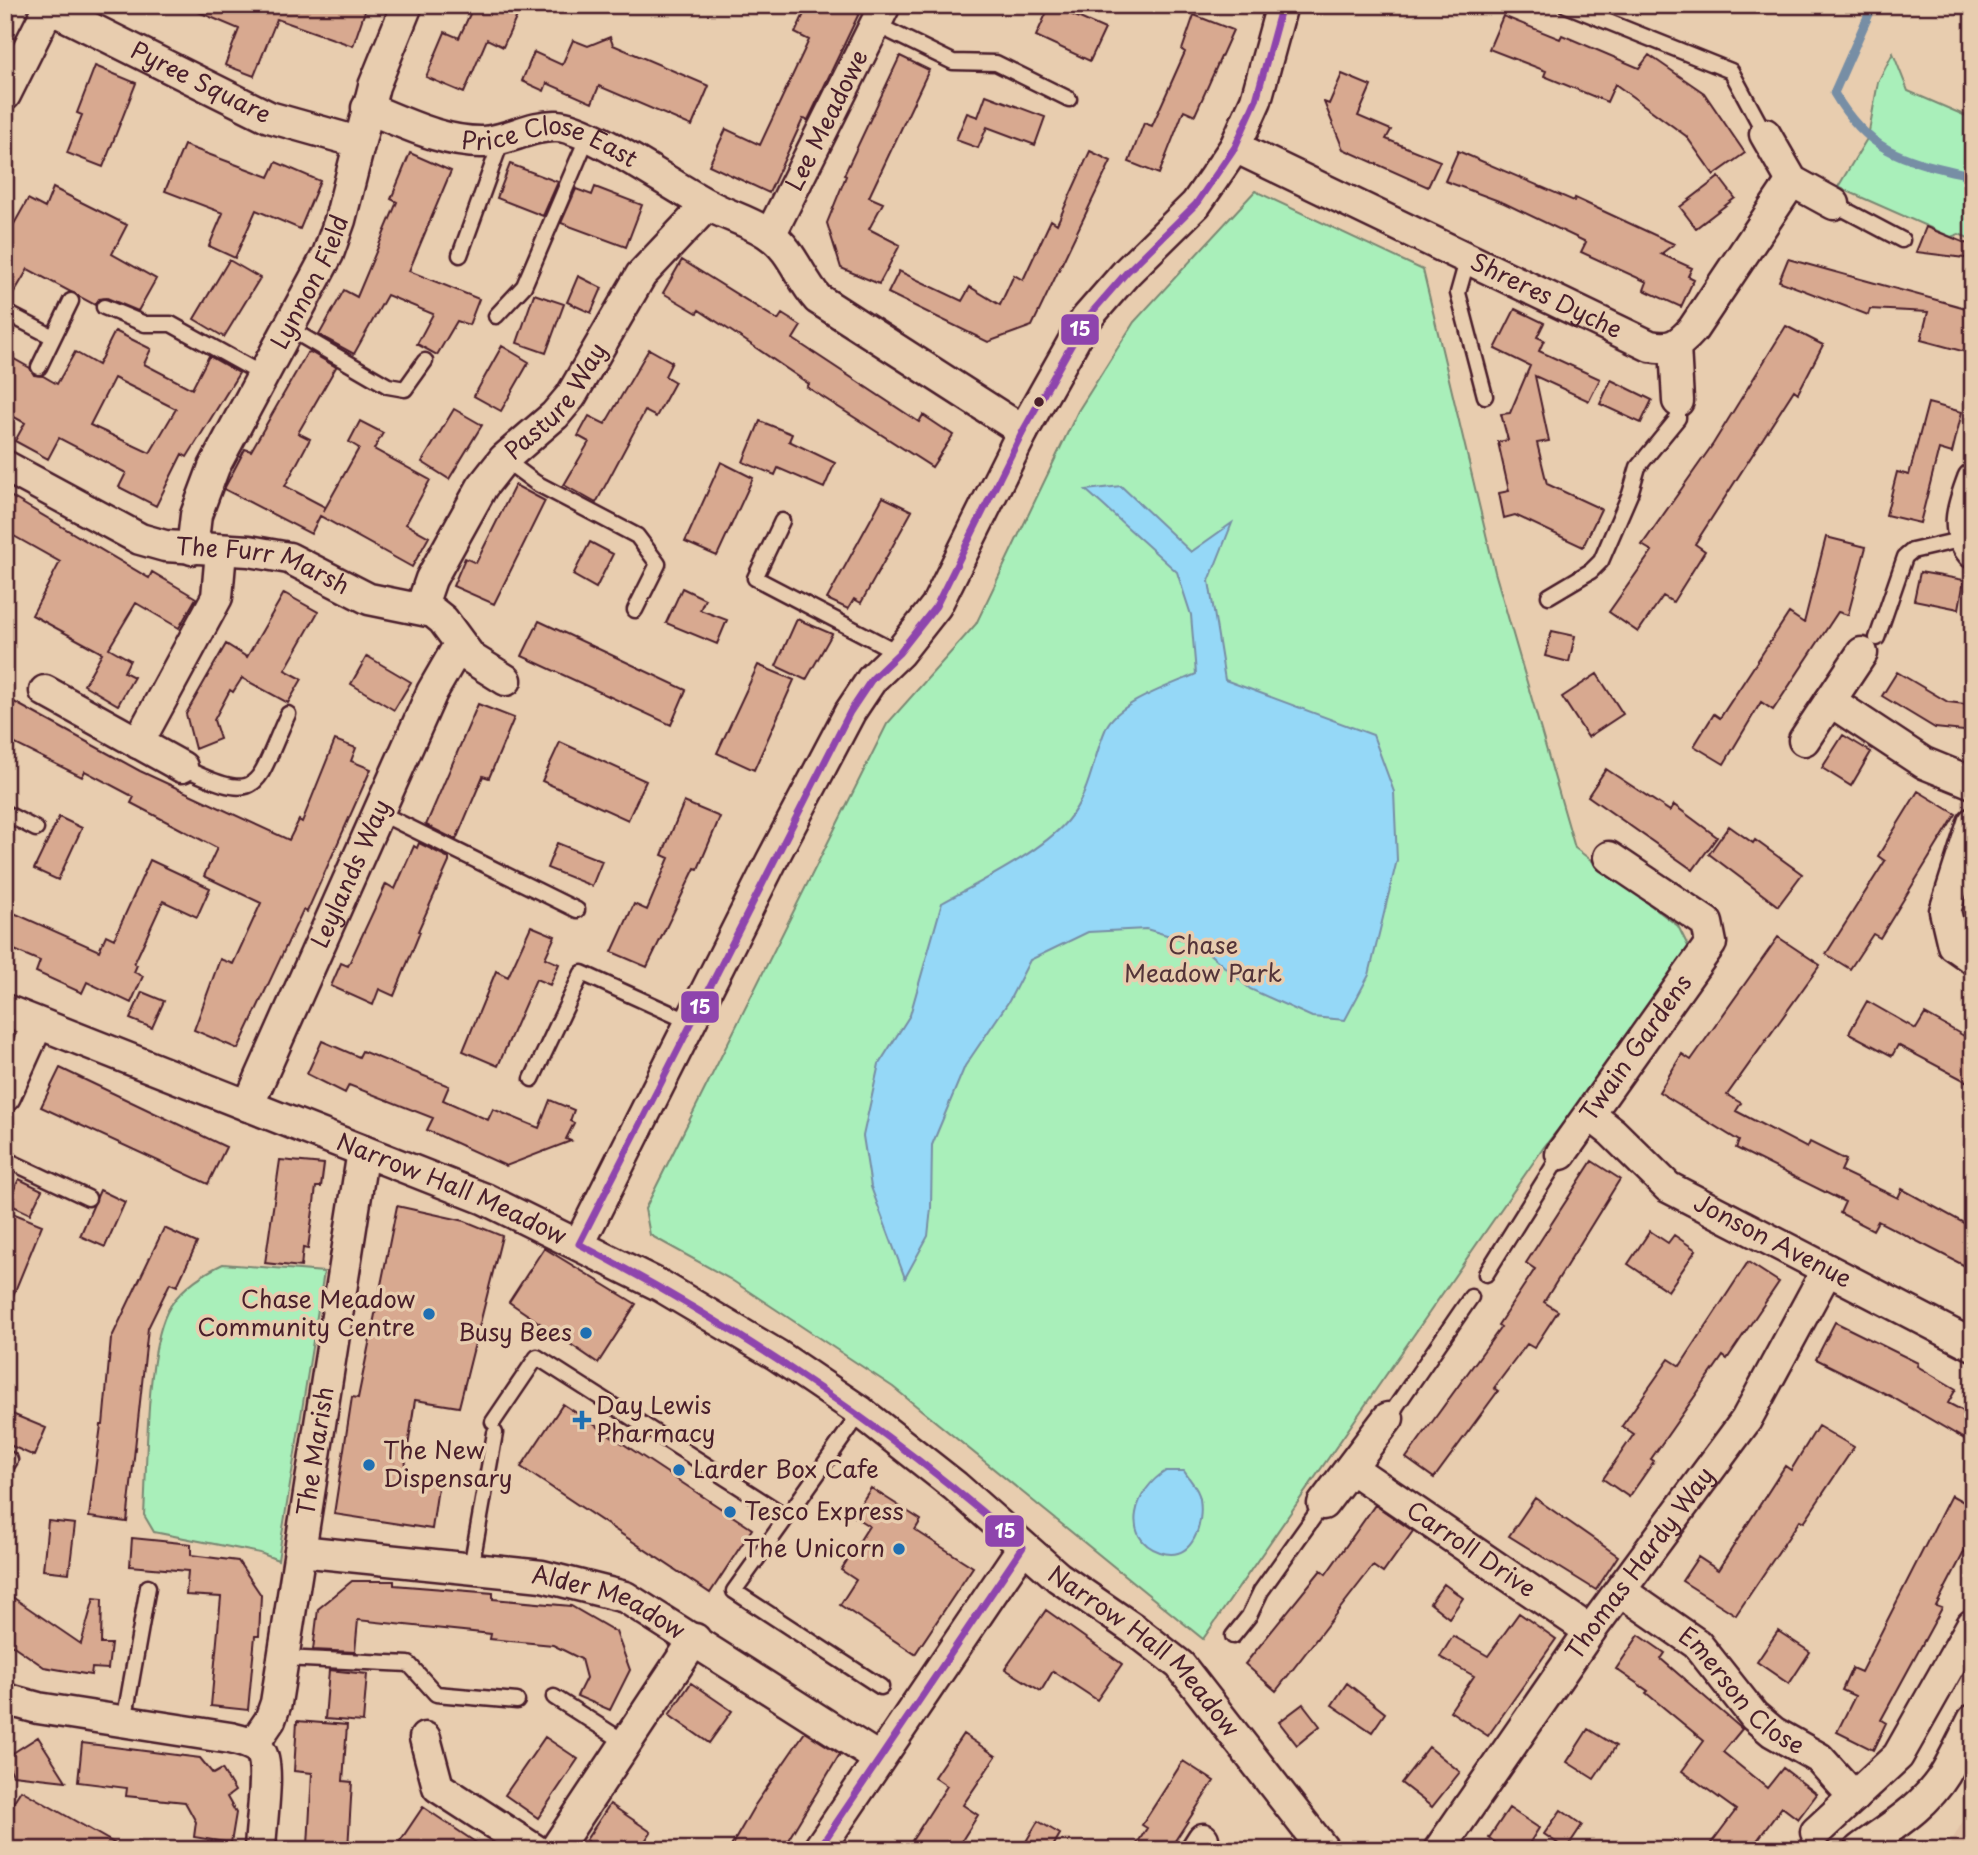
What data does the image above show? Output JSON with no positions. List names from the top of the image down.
{
  "streets": {
    "street": [
      "Pyree Square",
      "Lee Meadowe",
      "Price Close East",
      "Lynnon Field",
      "Shreres Dyche",
      "Pasture Way",
      "The Furr Marsh",
      "Leylands Way",
      "Twain Gardens",
      "Narrow Hall Meadow",
      "Jonson Avenue",
      "The Marish",
      "Carroll Drive",
      "Thomas Hardy Way",
      "Alder Meadow",
      "Emerson Close"
    ]
  },
  "crossings": [
    ["Pyree Square", "Lynnon Field"],
    ["Lee Meadowe", "Price Close East"],
    ["Price Close East", "Lynnon Field"],
    ["Price Close East", "Pasture Way"],
    ["Lynnon Field", "The Furr Marsh"],
    ["Pasture Way", "The Furr Marsh"],
    ["The Furr Marsh", "Leylands Way"],
    ["Leylands Way", "Narrow Hall Meadow"],
    ["Twain Gardens", "Jonson Avenue"],
    ["Narrow Hall Meadow", "The Marish"],
    ["Jonson Avenue", "Thomas Hardy Way"],
    ["The Marish", "Alder Meadow"],
    ["Carroll Drive", "Thomas Hardy Way"],
    ["Thomas Hardy Way", "Emerson Close"]
  ],
  "parks": ["Chase Meadow Park"],
  "places": {
    "other": [
      "Chase Meadow Community Centre",
      "Busy Bees",
      "The New Dispensary",
      "Larder Box Cafe",
      "Tesco Express",
      "The Unicorn"
    ],
    "health": ["Day Lewis Pharmacy"]
  },
  "lines": ["transit line 15"]
}
